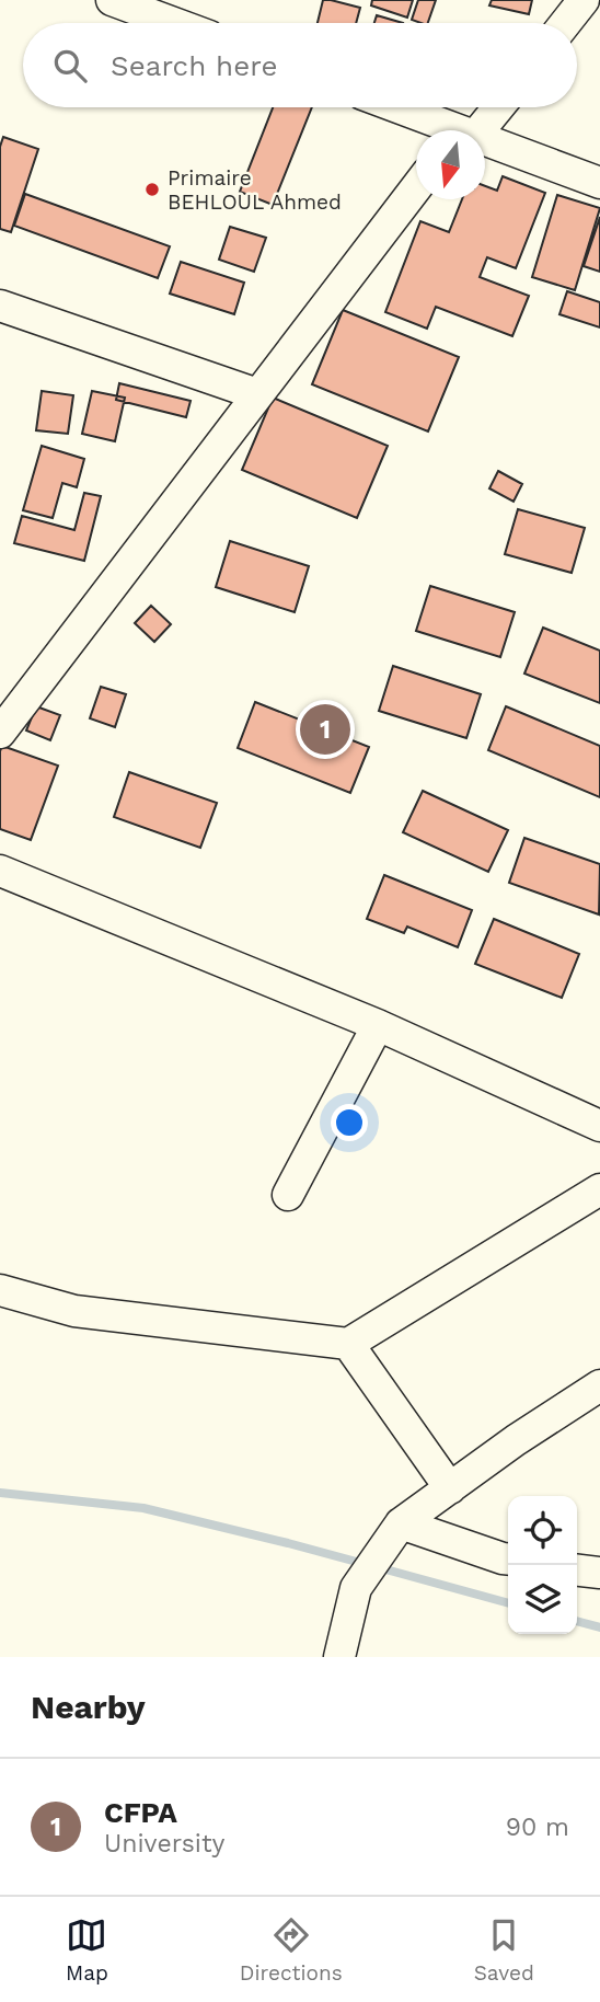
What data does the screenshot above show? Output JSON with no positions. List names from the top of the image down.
{
  "places": ["Primaire BEHLOUL Ahmed"],
  "north": "bottom",
  "page": {
    "search": "Search here",
    "pins": "1",
    "heading": "Nearby",
    "list": [
      {
        "mark": "1",
        "name": "CFPA",
        "note": "University",
        "value": "90 m"
      }
    ],
    "nav": ["Map", "Directions", "Saved"]
  }
}
